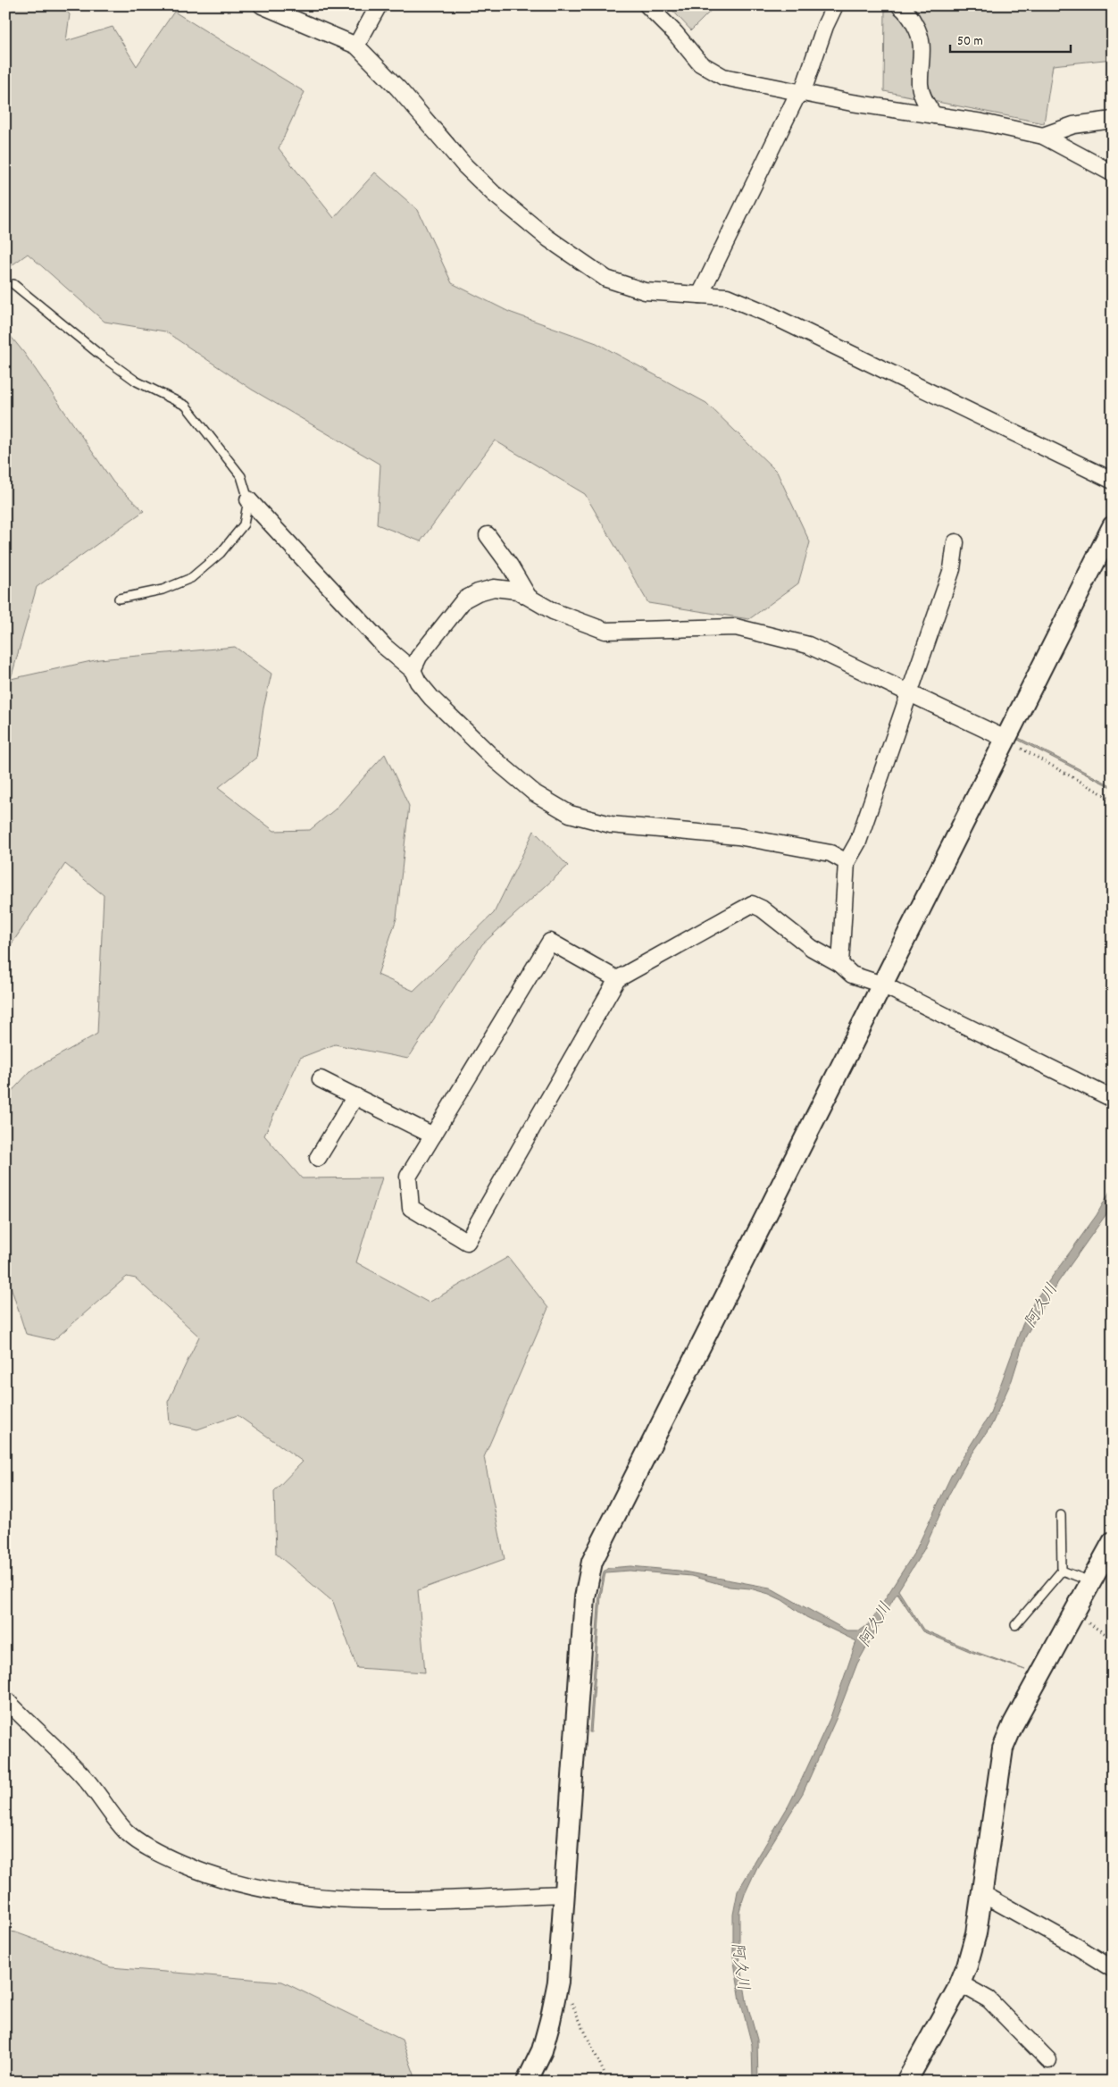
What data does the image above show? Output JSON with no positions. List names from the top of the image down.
{
  "water": ["阿久川"],
  "scale_bar": "50 m"
}
